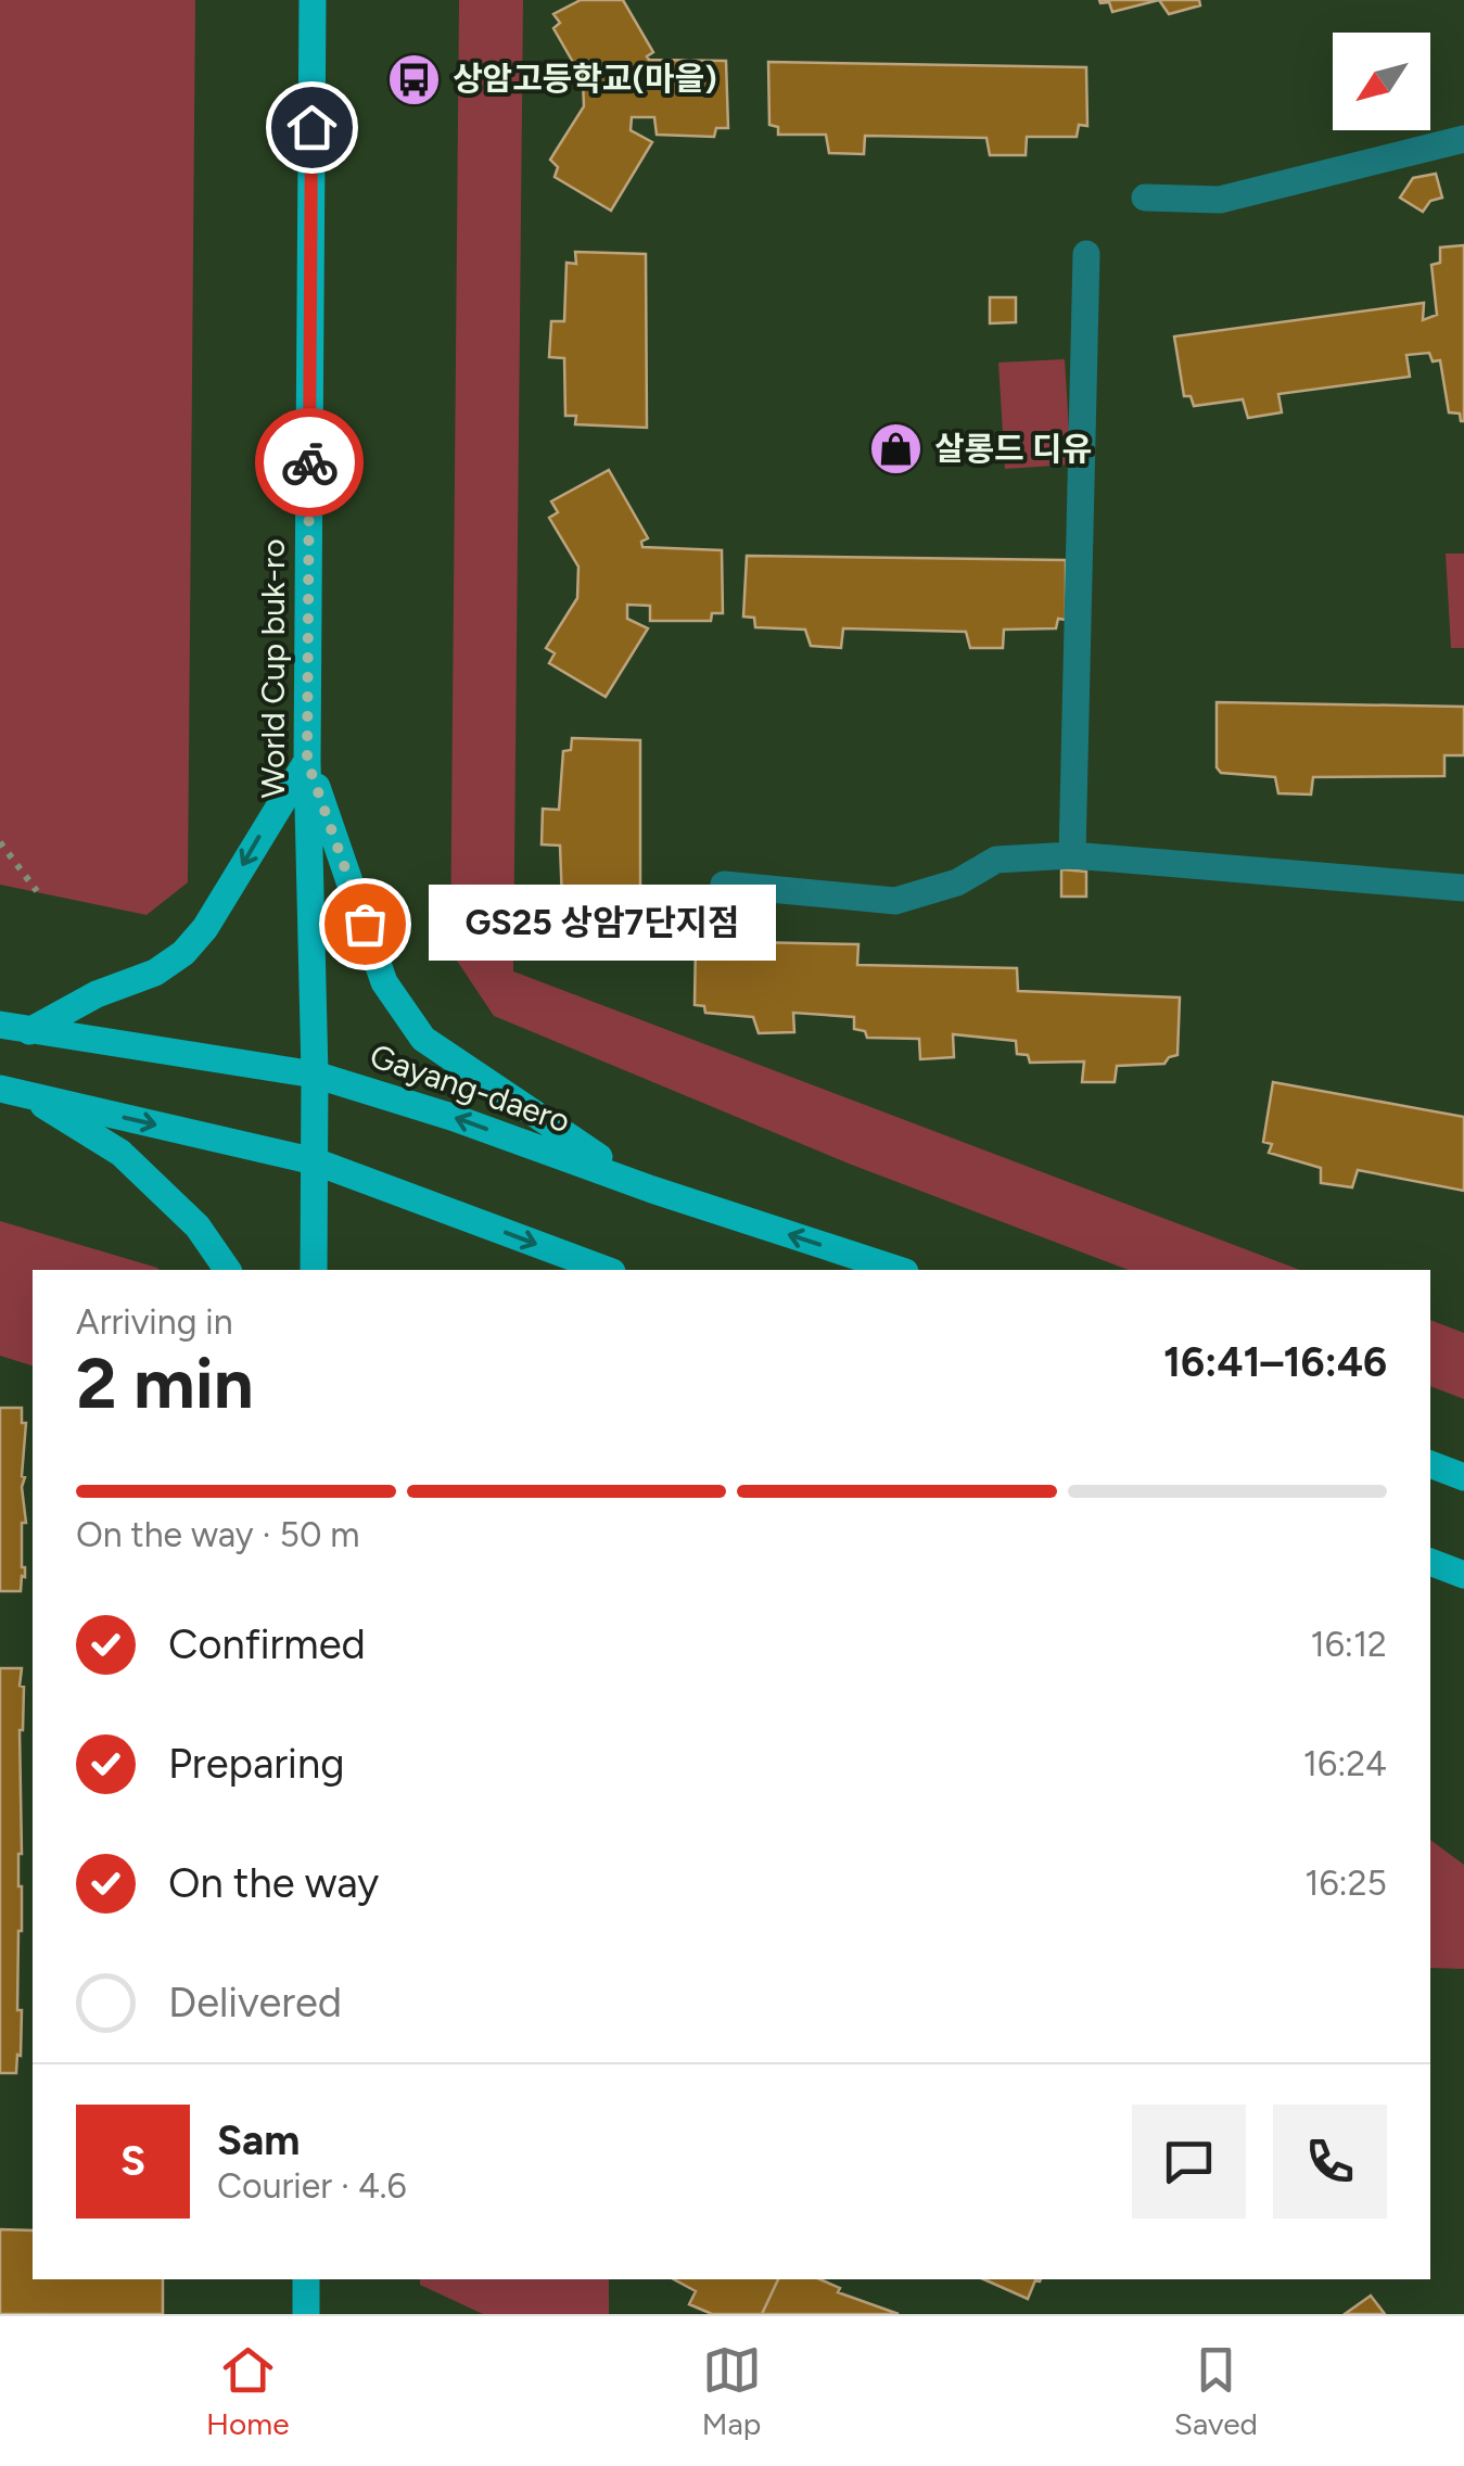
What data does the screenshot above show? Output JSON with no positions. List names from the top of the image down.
{
  "streets": {
    "main road": ["World Cup buk-ro", "Gayang-daero"]
  },
  "crossings": [
    ["World Cup buk-ro", "Gayang-daero"]
  ],
  "places": {
    "bus stop": ["상암고등학교(마을)"],
    "shop": ["살롱드 디유"],
    "other": ["GS25 상암7단지점"]
  },
  "north": "bottom left",
  "page": {
    "bubble": "GS25 상암7단지점",
    "heading": ["2 min", "Arriving in", "16:41–16:46"],
    "panel": ["Sam", "Courier · 4.6"],
    "bar": "On the way · 50 m",
    "list": [
      ["Confirmed", "16:12"],
      ["Preparing", "16:24"],
      ["On the way", "16:25"],
      "Delivered"
    ],
    "round": "S",
    "tabs": ["Home", "Map", "Saved"]
  }
}
